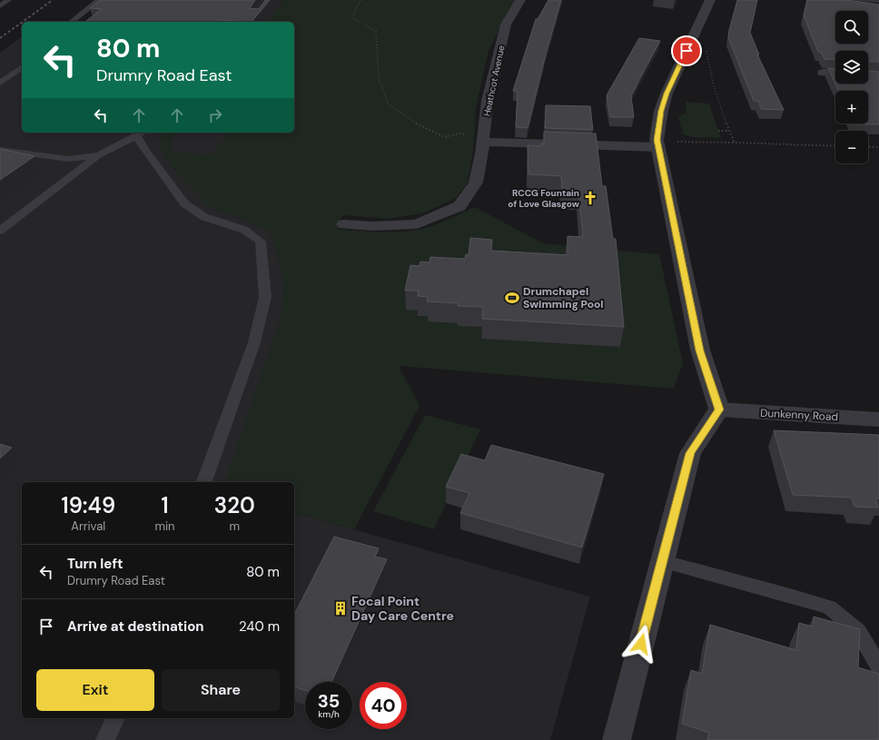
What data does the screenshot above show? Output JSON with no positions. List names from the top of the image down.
{
  "streets": {
    "street": ["Heathcot Avenue", "Dunkenny Road"]
  },
  "places": {
    "church": ["RCCG Fountain of Love Glasgow"],
    "sports": ["Drumchapel Swimming Pool"],
    "building": ["Focal Point Day Care Centre"]
  },
  "page": {
    "map_buttons": ["+", "−"],
    "turn": ["80 m", "Drumry Road East"],
    "eta": [
      "19:49",
      "Arrival",
      "1",
      "min",
      "320",
      "m"
    ],
    "list": [
      {
        "name": "Turn left",
        "note": "Drumry Road East",
        "value": "80 m"
      },
      {
        "name": "Arrive at destination",
        "value": "240 m"
      }
    ],
    "buttons": ["Exit", "Share"],
    "speed": "35 km/h",
    "limit": "40"
  }
}
